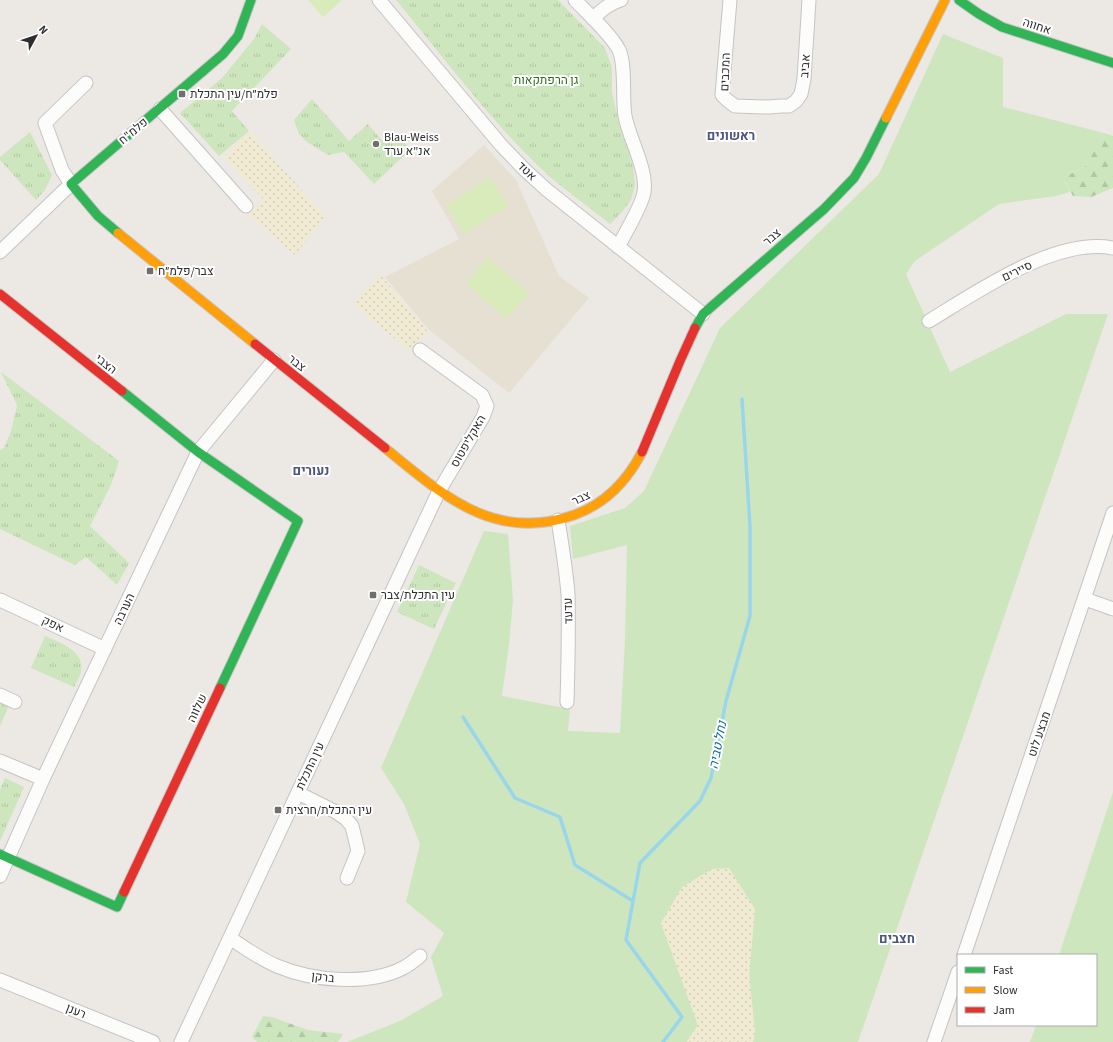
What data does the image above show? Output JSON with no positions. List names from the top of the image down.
{
  "streets": {
    "street": [
      "אחווה",
      "אביב",
      "המכבים",
      "פלמ\"ח",
      "אטד",
      "צבר",
      "סיירים",
      "הצבי",
      "האקליפטוס",
      "הערבה",
      "עדעד",
      "אפק",
      "שלווה",
      "מבצע לוט",
      "עין התכלת",
      "ברקן",
      "רענן"
    ]
  },
  "crossings": [
    ["אביב", "המכבים"],
    ["פלמ\"ח", "צבר"],
    ["אטד", "צבר"],
    ["צבר", "האקליפטוס"],
    ["צבר", "הערבה"],
    ["צבר", "עדעד"],
    ["צבר", "עין התכלת"],
    ["הצבי", "הערבה"],
    ["הצבי", "שלווה"],
    ["האקליפטוס", "עין התכלת"],
    ["הערבה", "אפק"],
    ["הערבה", "שלווה"],
    ["עין התכלת", "ברקן"]
  ],
  "districts": ["ראשונים", "נעורים", "חצבים"],
  "water": ["נחל טביה"],
  "parks": ["גן הרפתקאות"],
  "places": {
    "transit": [
      "פלמ״ח/עין התכלת",
      "צבר/פלמ״ח",
      "עין התכלת/צבר",
      "עין התכלת/חרצית"
    ],
    "other": ["Blau-Weiss אנ\"א ערד"]
  },
  "legend": ["Fast", "Slow", "Jam"],
  "north": "top right"
}
